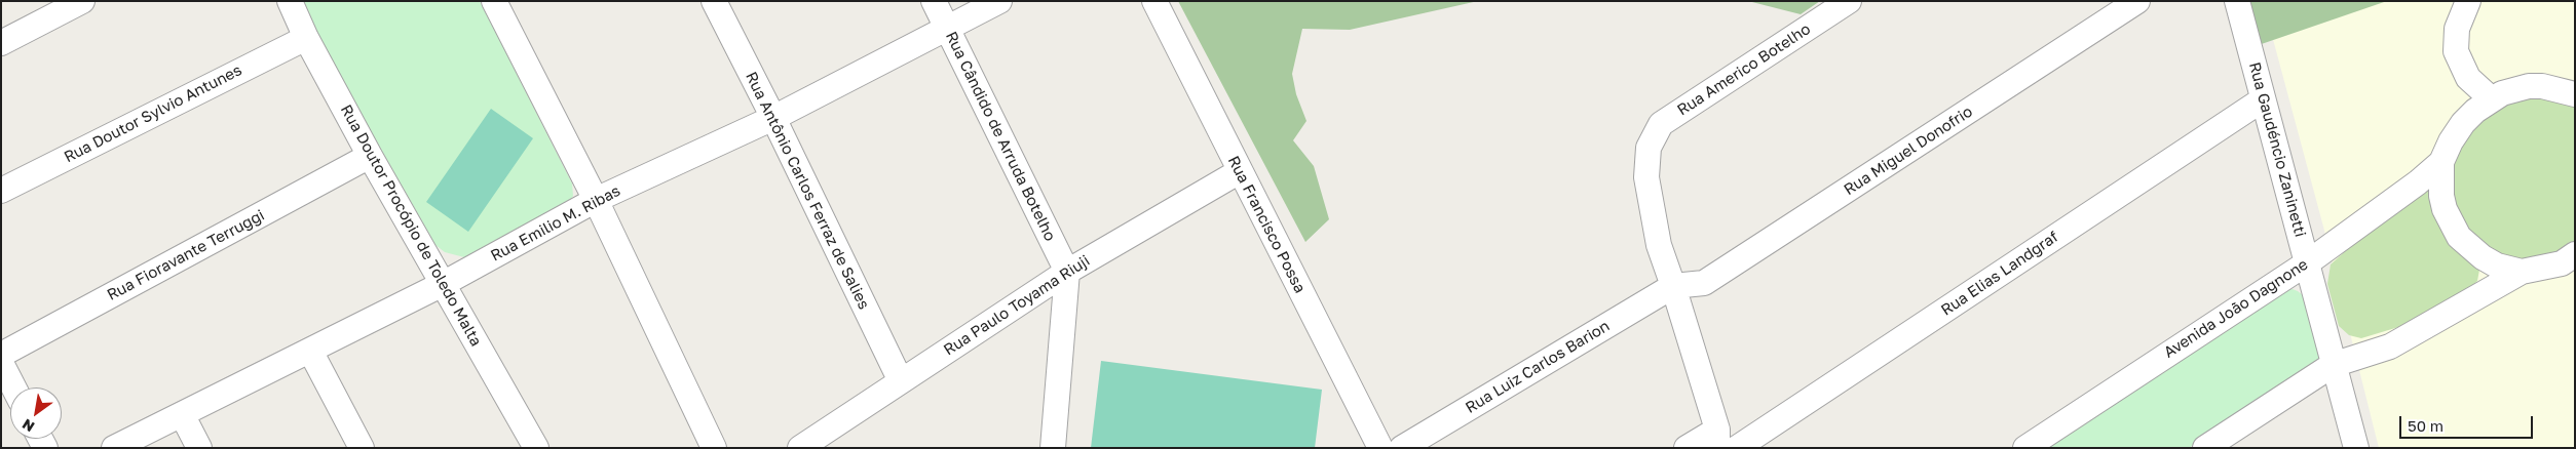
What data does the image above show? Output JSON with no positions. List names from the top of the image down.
{
  "streets": {
    "street": [
      "Rua Americo Botelho",
      "Rua Doutor Sylvio Antunes",
      "Rua Cândido de Arruda Botelho",
      "Rua Gaudéncio Zaninetti",
      "Rua Miguel Donofrio",
      "Rua Antônio Carlos Ferraz de Salies",
      "Rua Emilio M. Ribas",
      "Rua Francisco Possa",
      "Rua Doutor Procópio de Toledo Malta",
      "Rua Fioravante Terruggi",
      "Rua Elias Landgraf",
      "Rua Paulo Toyama Riuji",
      "Avenida João Dagnone",
      "Rua Luiz Carlos Barion"
    ]
  },
  "crossings": [
    ["Rua Americo Botelho", "Rua Miguel Donofrio"],
    ["Rua Americo Botelho", "Rua Luiz Carlos Barion"],
    ["Rua Doutor Sylvio Antunes", "Rua Doutor Procópio de Toledo Malta"],
    ["Rua Cândido de Arruda Botelho", "Rua Emilio M. Ribas"],
    ["Rua Cândido de Arruda Botelho", "Rua Paulo Toyama Riuji"],
    ["Rua Gaudéncio Zaninetti", "Rua Elias Landgraf"],
    ["Rua Gaudéncio Zaninetti", "Avenida João Dagnone"],
    ["Rua Miguel Donofrio", "Rua Luiz Carlos Barion"],
    ["Rua Antônio Carlos Ferraz de Salies", "Rua Emilio M. Ribas"],
    ["Rua Antônio Carlos Ferraz de Salies", "Rua Paulo Toyama Riuji"],
    ["Rua Emilio M. Ribas", "Rua Doutor Procópio de Toledo Malta"],
    ["Rua Francisco Possa", "Rua Paulo Toyama Riuji"],
    ["Rua Doutor Procópio de Toledo Malta", "Rua Fioravante Terruggi"]
  ],
  "scale_bar": "50 m",
  "north": "bottom left"
}
